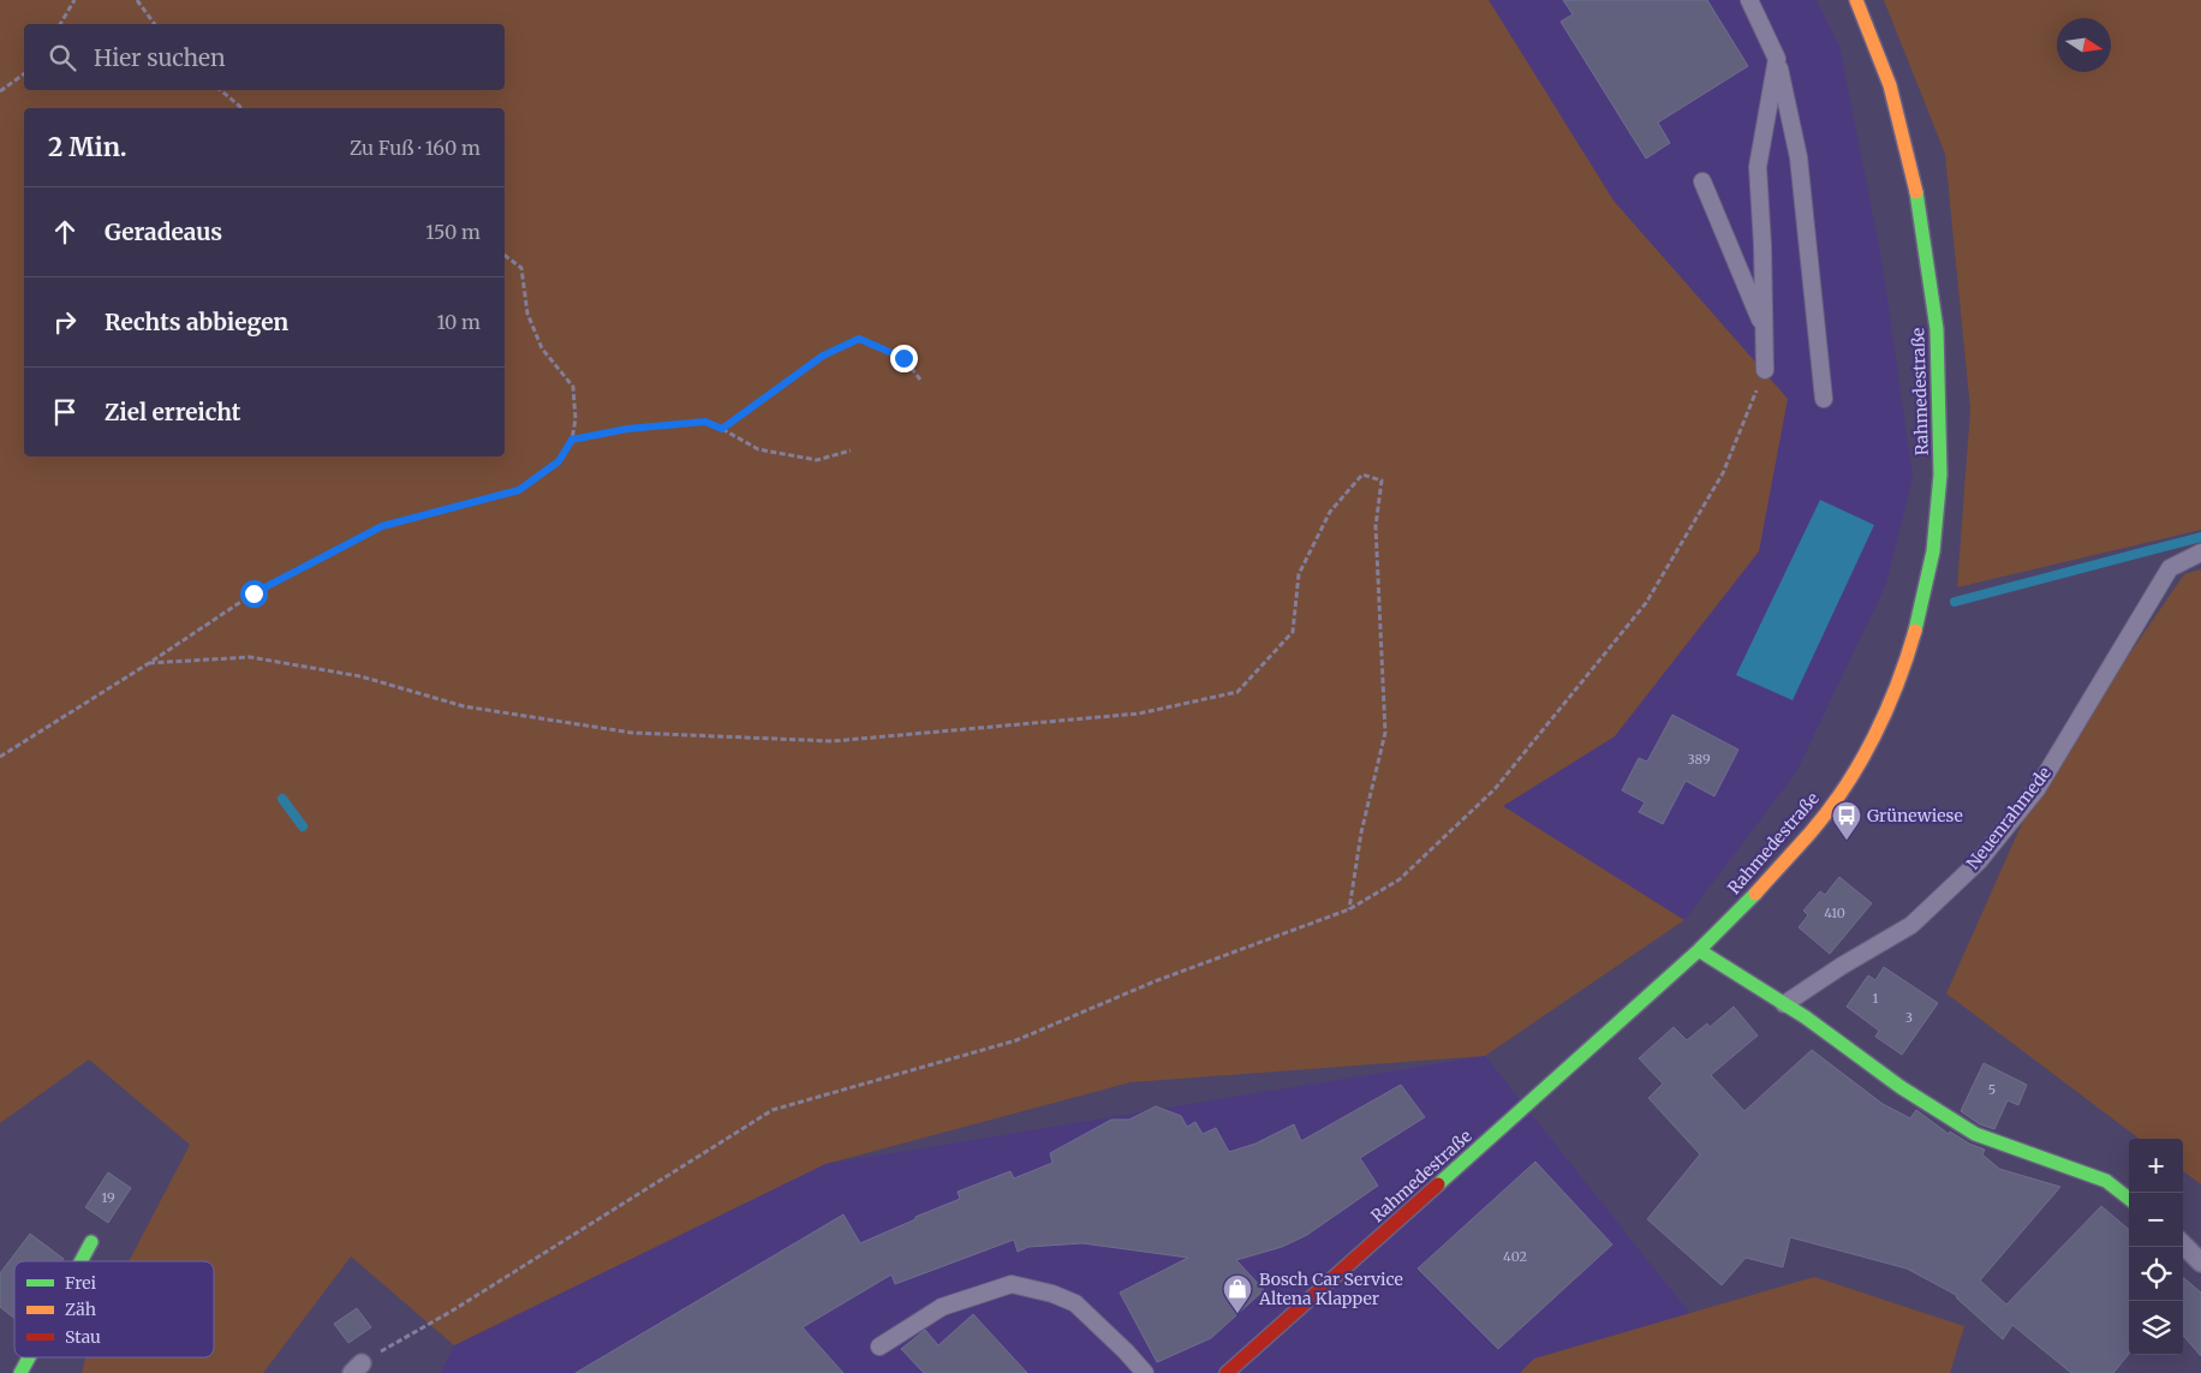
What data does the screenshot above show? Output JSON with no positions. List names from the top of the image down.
{
  "streets": {
    "main road": ["Rahmedestraße"],
    "lane": ["Neuenrahmede"]
  },
  "places": {
    "bus stop": ["Grünewiese"],
    "shop": ["Bosch Car Service Altena Klapper"]
  },
  "house_numbers": [
    "389",
    "410",
    "1",
    "3",
    "5",
    "19",
    "402"
  ],
  "legend": ["Frei", "Zäh", "Stau"],
  "north": "right",
  "page": {
    "search": "Hier suchen",
    "heading": ["2 Min.", "Zu Fuß · 160 m"],
    "list": [
      ["Geradeaus", "150 m"],
      ["Rechts abbiegen", "10 m"],
      "Ziel erreicht"
    ],
    "map_buttons": ["+", "−"]
  }
}
